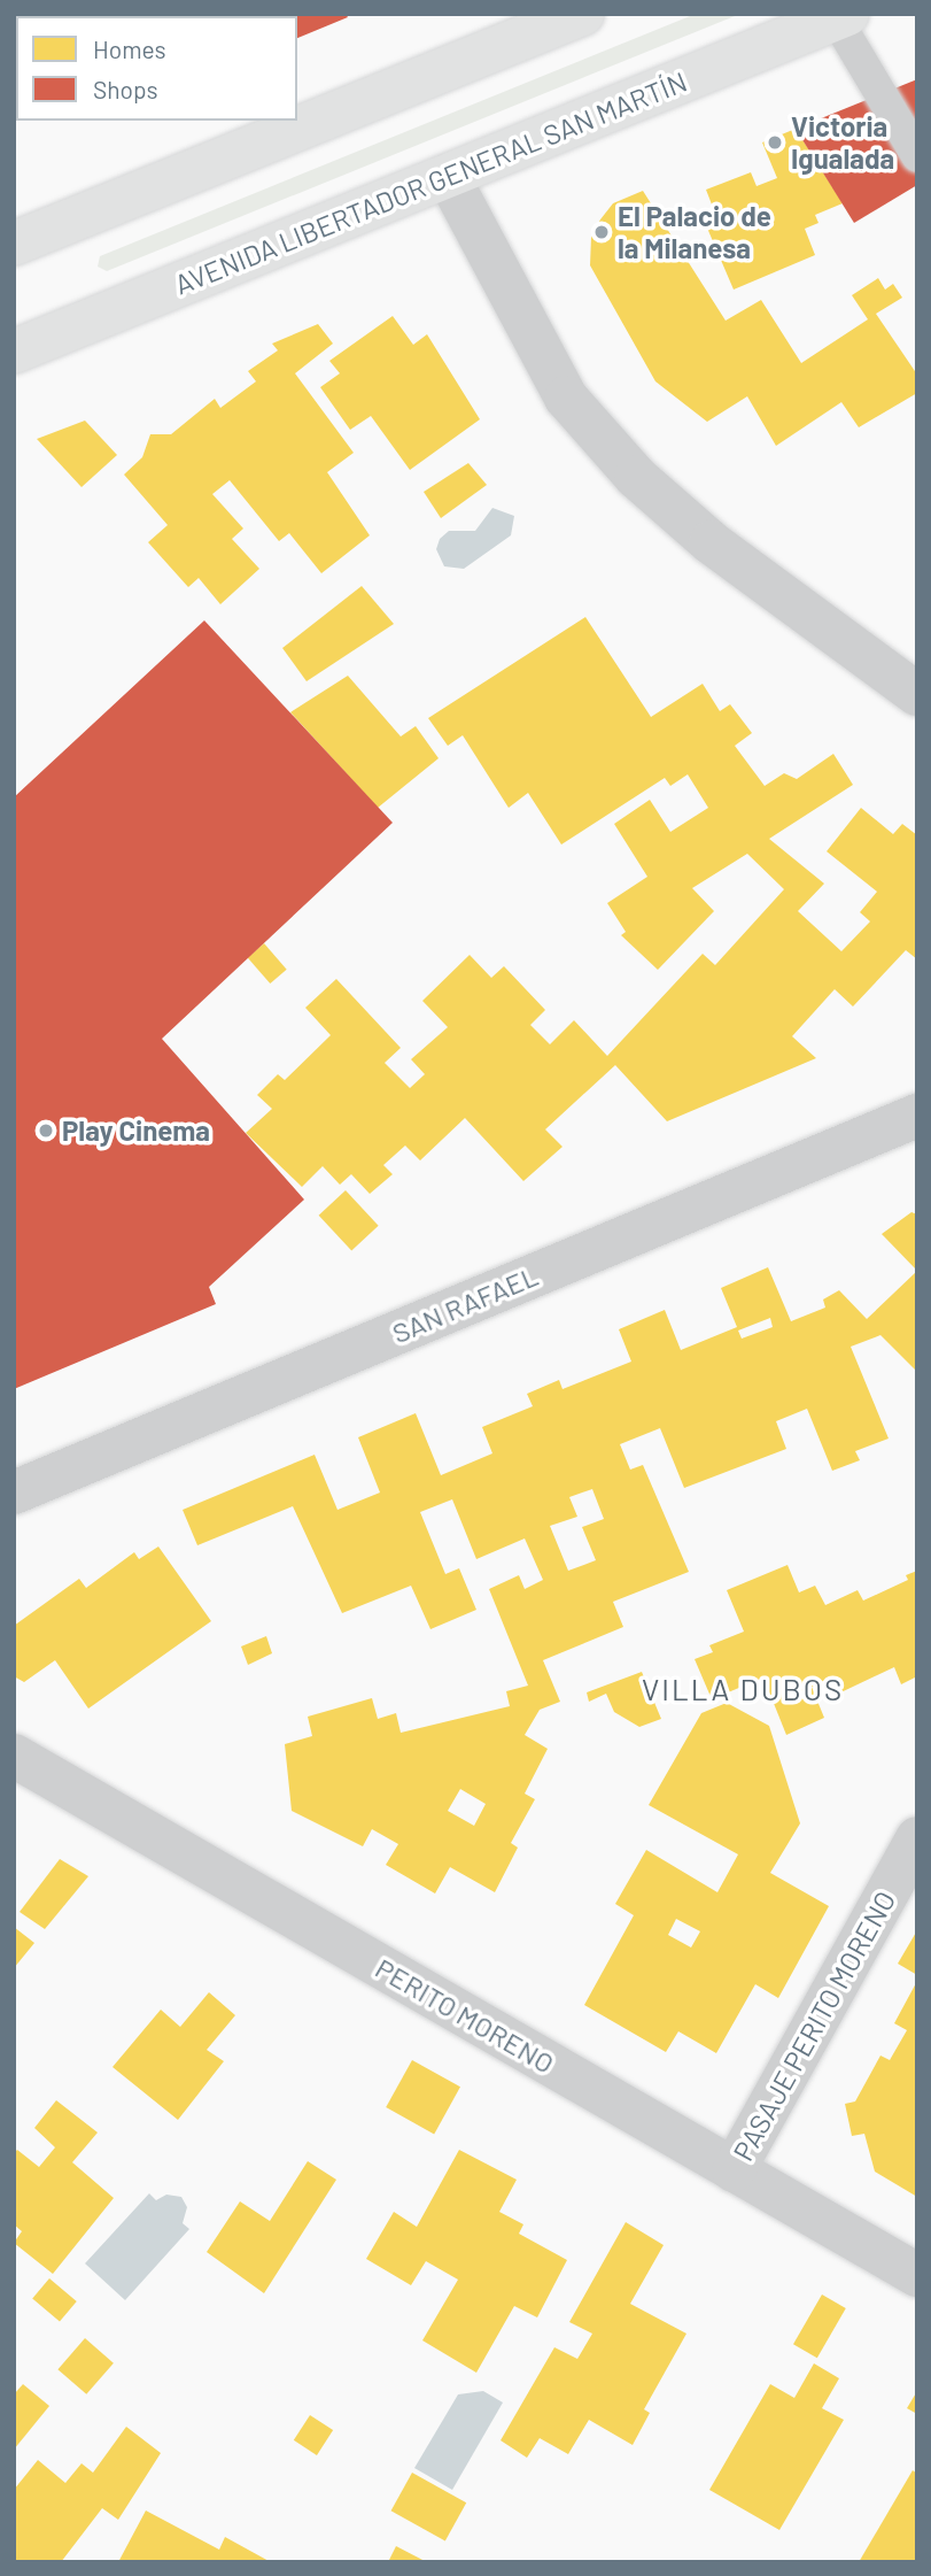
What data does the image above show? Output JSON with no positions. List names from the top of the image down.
{
  "streets": {
    "main road": ["AVENIDA LIBERTADOR GENERAL SAN MARTÍN"],
    "street": ["SAN RAFAEL", "PERITO MORENO", "PASAJE PERITO MORENO"]
  },
  "crossings": [
    ["PERITO MORENO", "PASAJE PERITO MORENO"]
  ],
  "districts": ["VILLA DUBOS"],
  "places": ["Victoria Igualada", "El Palacio de la Milanesa", "Play Cinema"],
  "legend": ["Homes", "Shops"]
}
